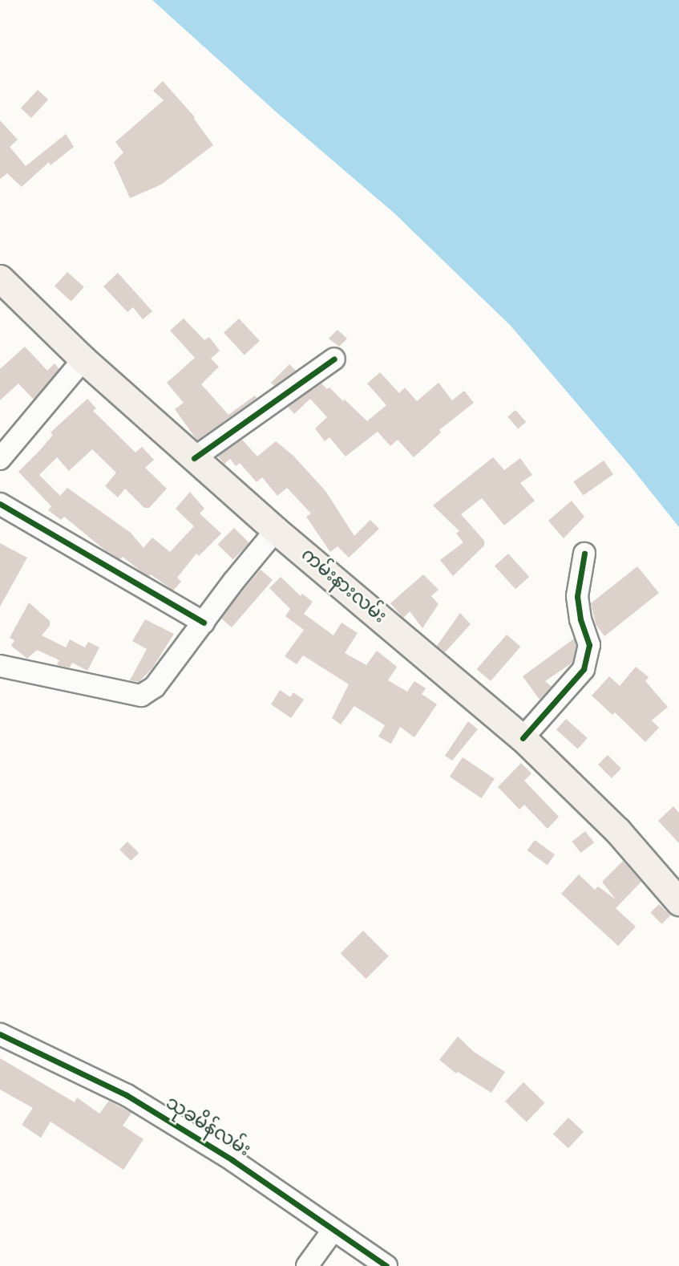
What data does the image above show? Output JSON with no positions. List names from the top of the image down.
{
  "streets": {
    "main road": ["ကမ်းနားလမ်း"],
    "street": ["သုခမိန်လမ်း"]
  }
}
